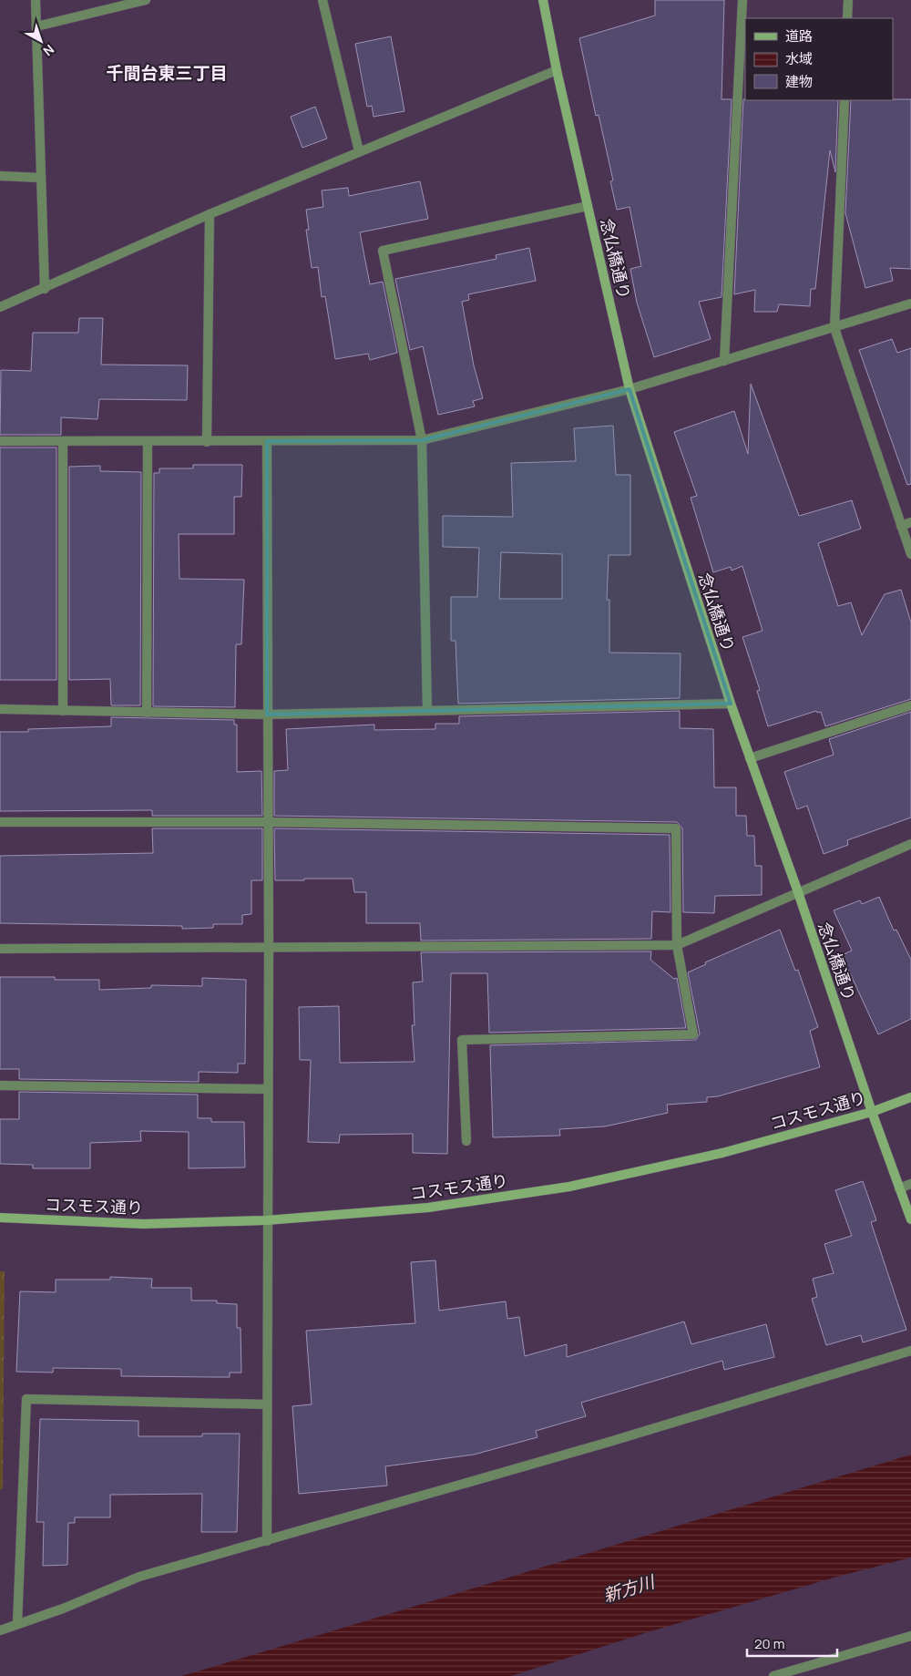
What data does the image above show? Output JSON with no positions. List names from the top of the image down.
{
  "streets": {
    "street": ["念仏橋通り", "コスモス通り"]
  },
  "crossings": [
    ["念仏橋通り", "コスモス通り"]
  ],
  "districts": ["千間台東三丁目"],
  "water": ["新方川"],
  "legend": ["道路", "水域", "建物"],
  "scale_bar": "20 m",
  "north": "bottom right"
}
